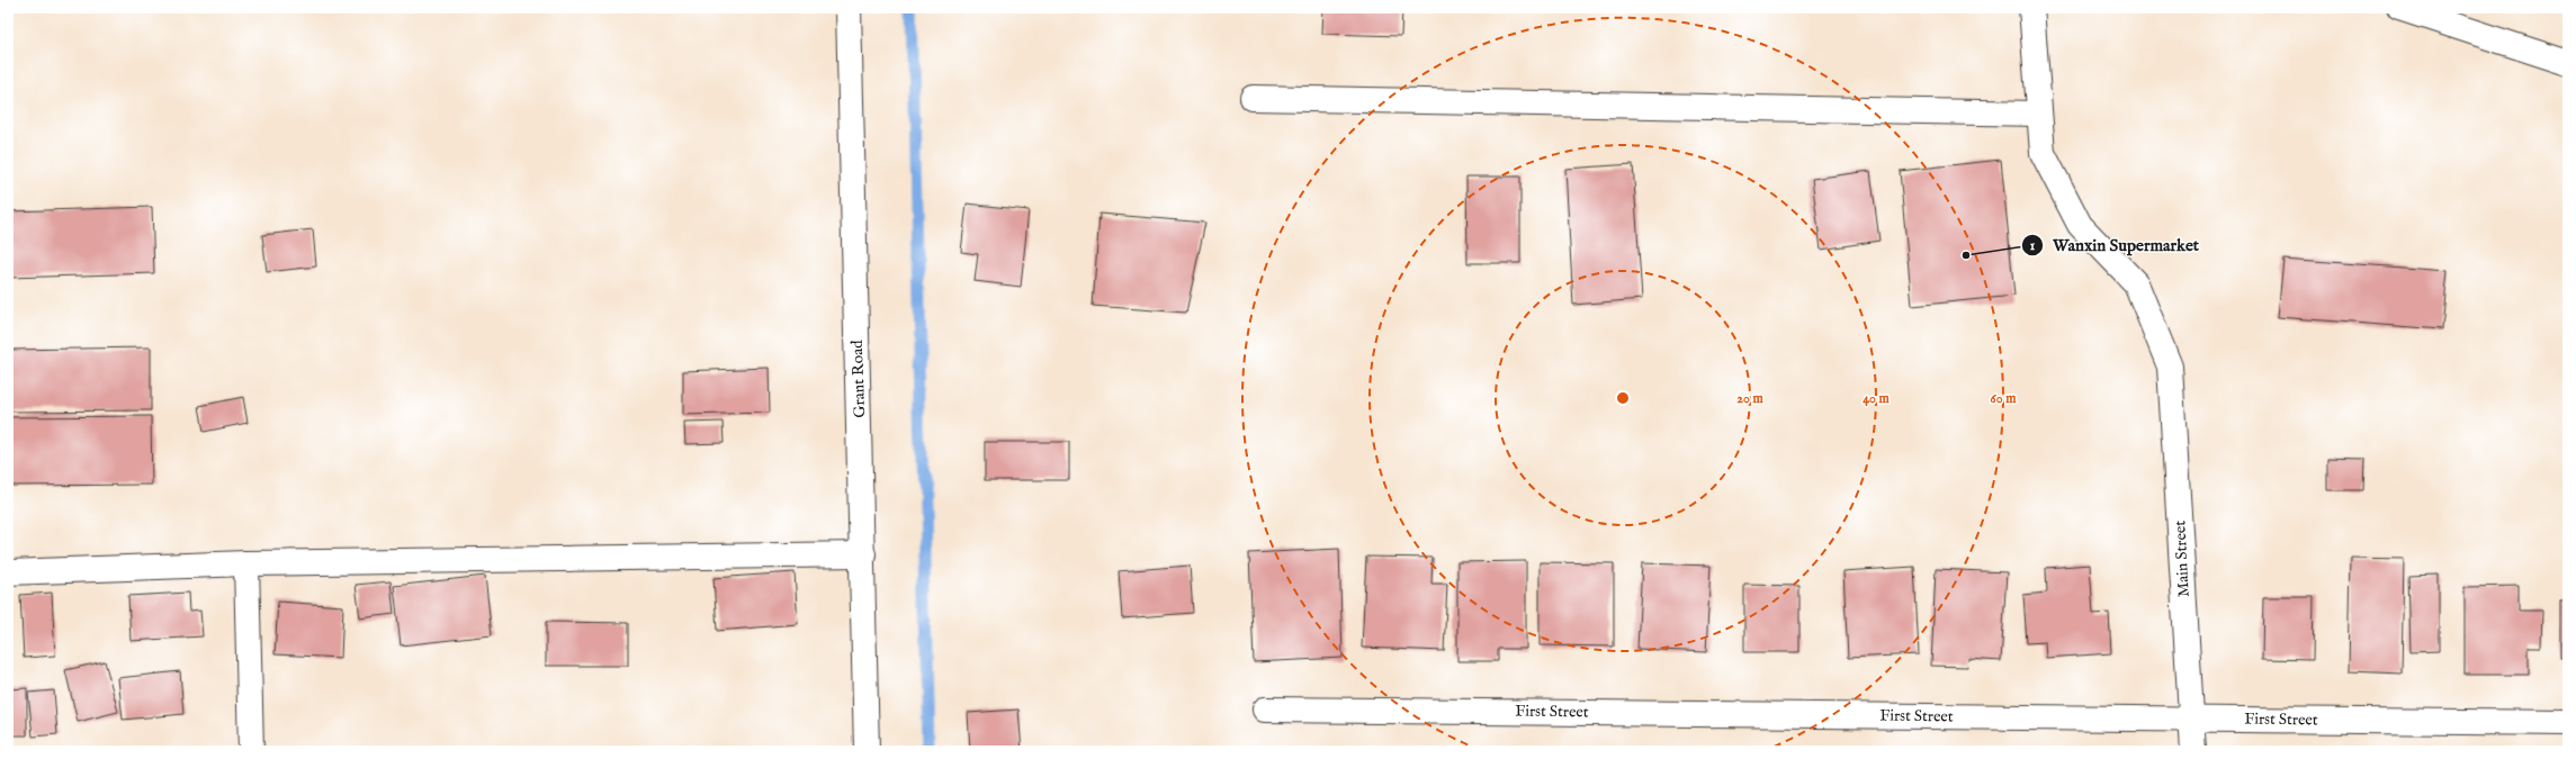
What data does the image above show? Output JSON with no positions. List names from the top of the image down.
{
  "streets": {
    "street": ["Grant Road", "Main Street", "First Street"]
  },
  "crossings": [
    ["Main Street", "First Street"]
  ],
  "places": ["Wanxin Supermarket"],
  "rings": ["20 m", "40 m", "60 m"]
}
